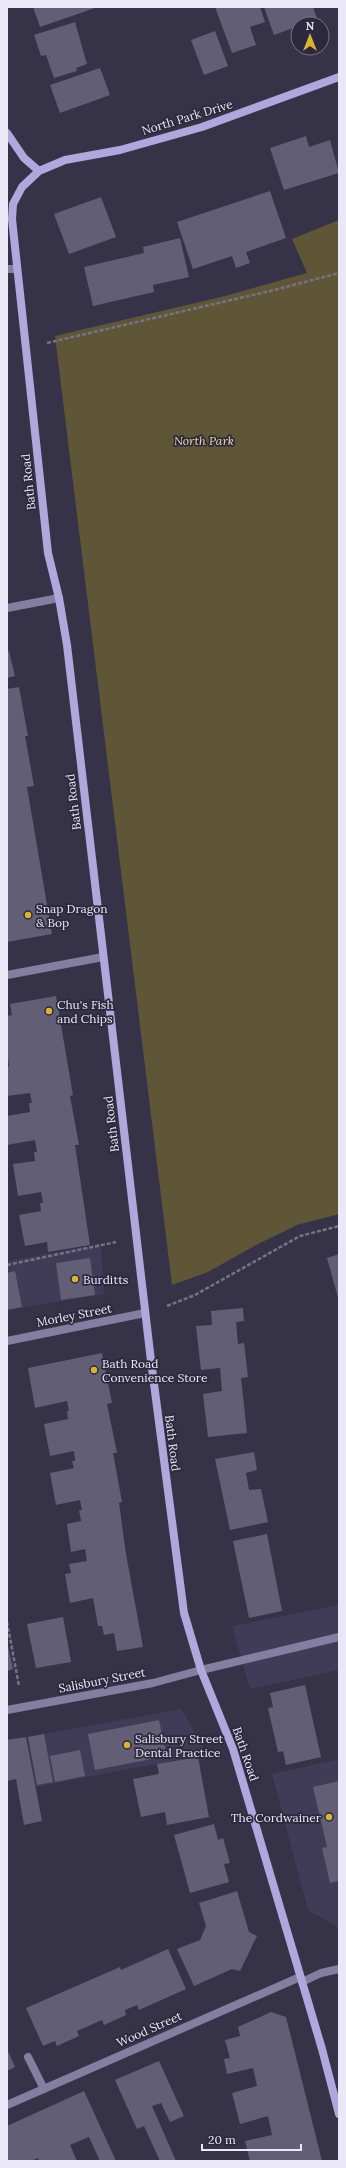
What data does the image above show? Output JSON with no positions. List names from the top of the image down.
{
  "streets": {
    "street": [
      "North Park Drive",
      "Bath Road",
      "Morley Street",
      "Salisbury Street",
      "Wood Street"
    ]
  },
  "crossings": [
    ["North Park Drive", "Bath Road"],
    ["Bath Road", "Morley Street"],
    ["Bath Road", "Salisbury Street"],
    ["Bath Road", "Wood Street"]
  ],
  "parks": ["North Park"],
  "places": [
    "Snap Dragon & Bop",
    "Chu's Fish and Chips",
    "Burditts",
    "Bath Road Convenience Store",
    "Salisbury Street Dental Practice",
    "The Cordwainer"
  ],
  "scale_bar": "20 m",
  "north": "top"
}
